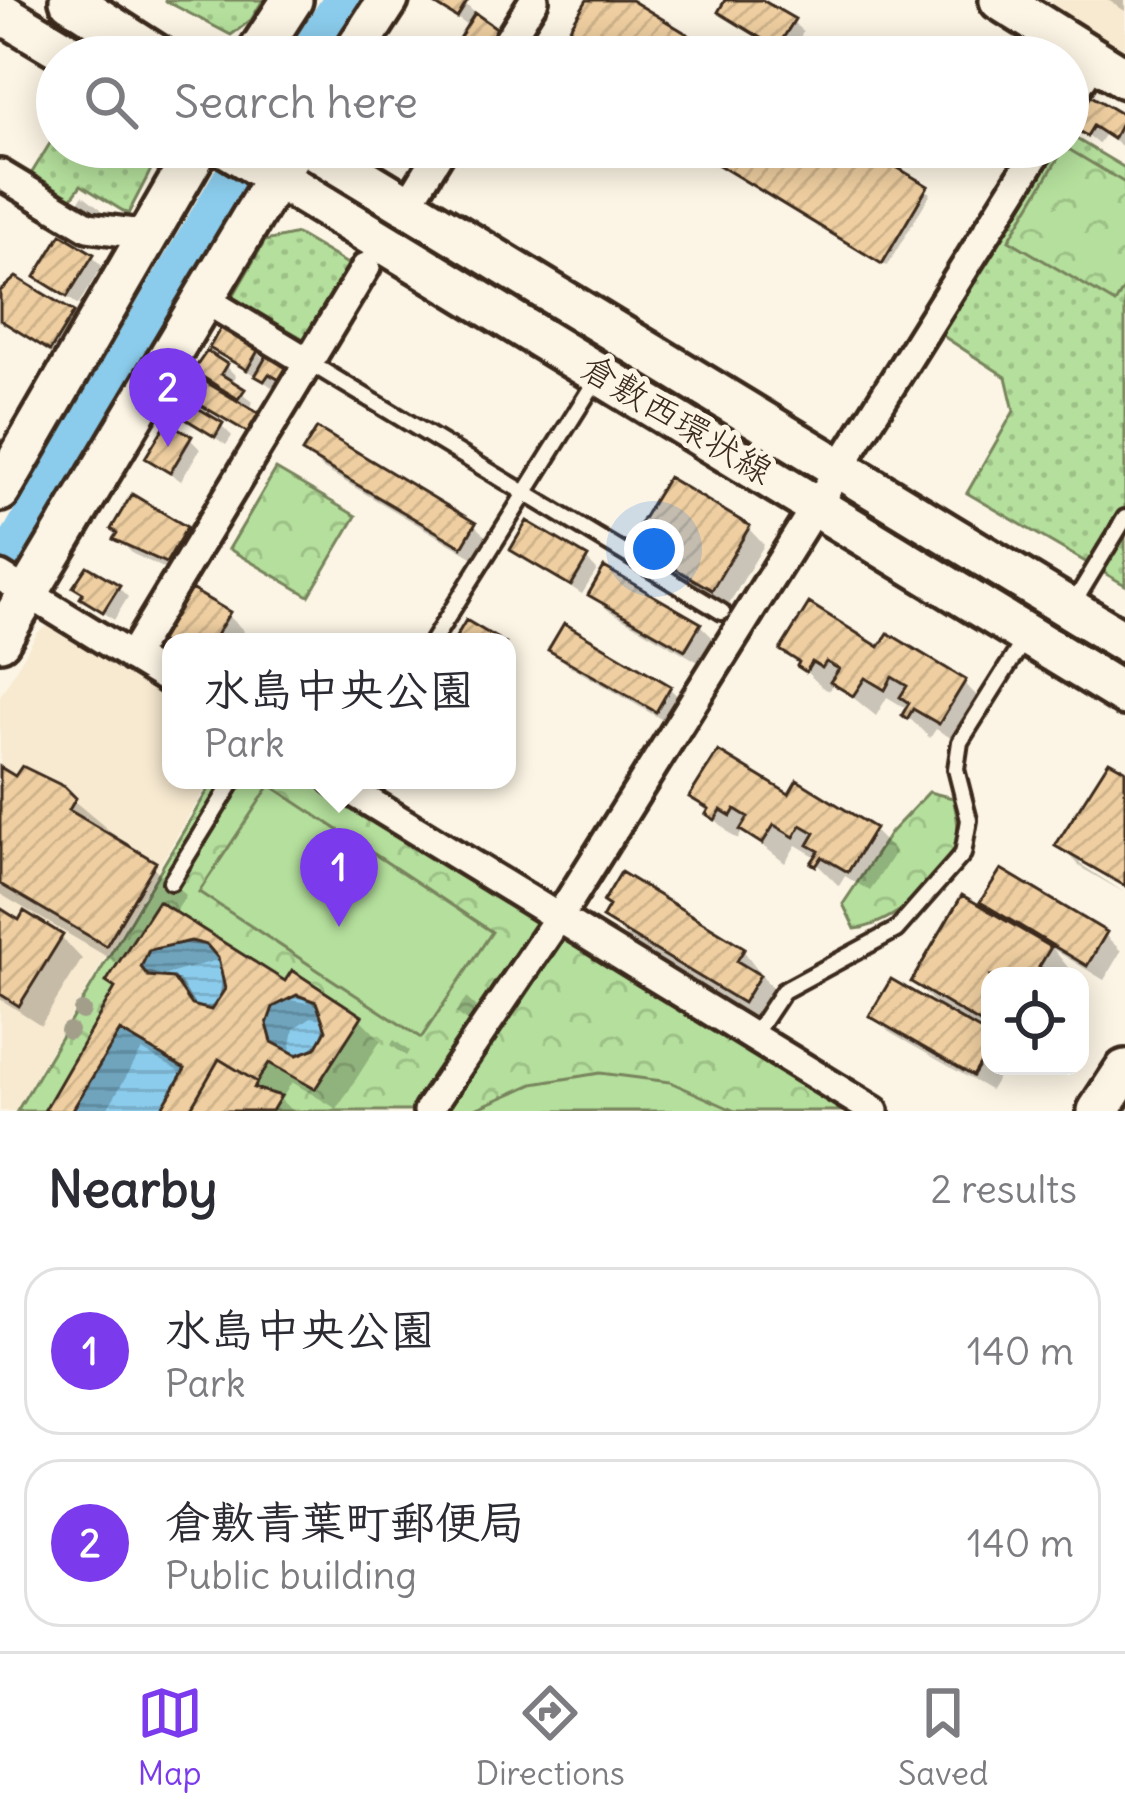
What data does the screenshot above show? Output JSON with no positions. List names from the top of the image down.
{
  "streets": {
    "main road": ["倉敷西環状線"]
  },
  "page": {
    "search": "Search here",
    "pins": ["2", "1"],
    "popup": ["水島中央公園", "Park"],
    "heading": ["Nearby", "2 results"],
    "list": [
      {
        "mark": "1",
        "name": "水島中央公園",
        "note": "Park",
        "value": "140 m"
      },
      {
        "mark": "2",
        "name": "倉敷青葉町郵便局",
        "note": "Public building",
        "value": "140 m"
      }
    ],
    "nav": ["Map", "Directions", "Saved"]
  }
}
